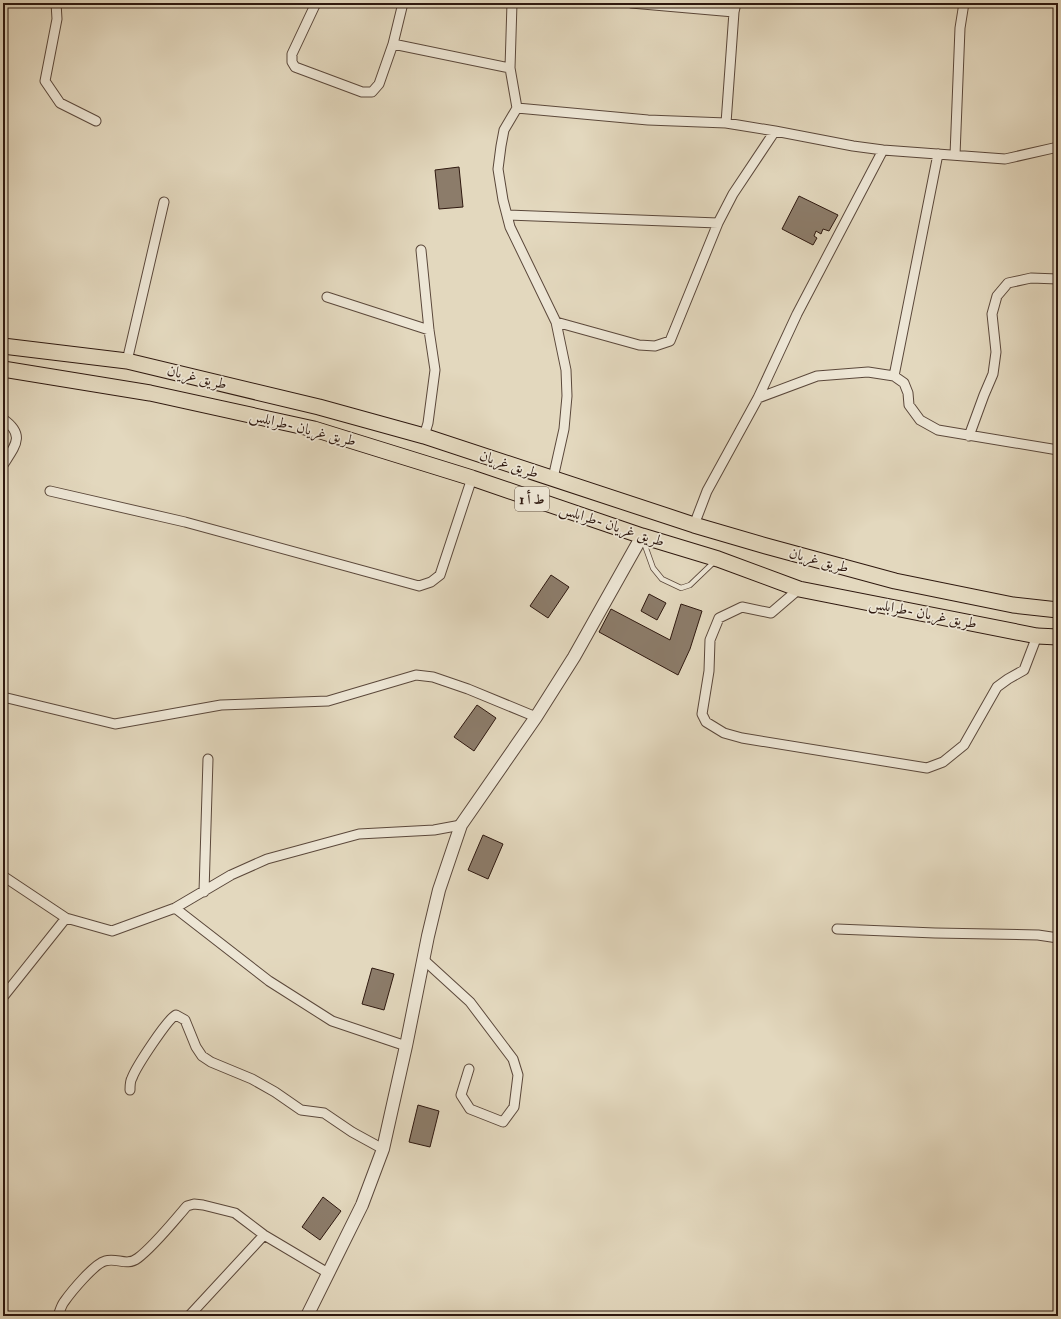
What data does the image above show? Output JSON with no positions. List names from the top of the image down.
{
  "streets": {
    "highway": ["طريق غريان", "طريق غريان -طرابلس", "ط أ 1"]
  }
}
